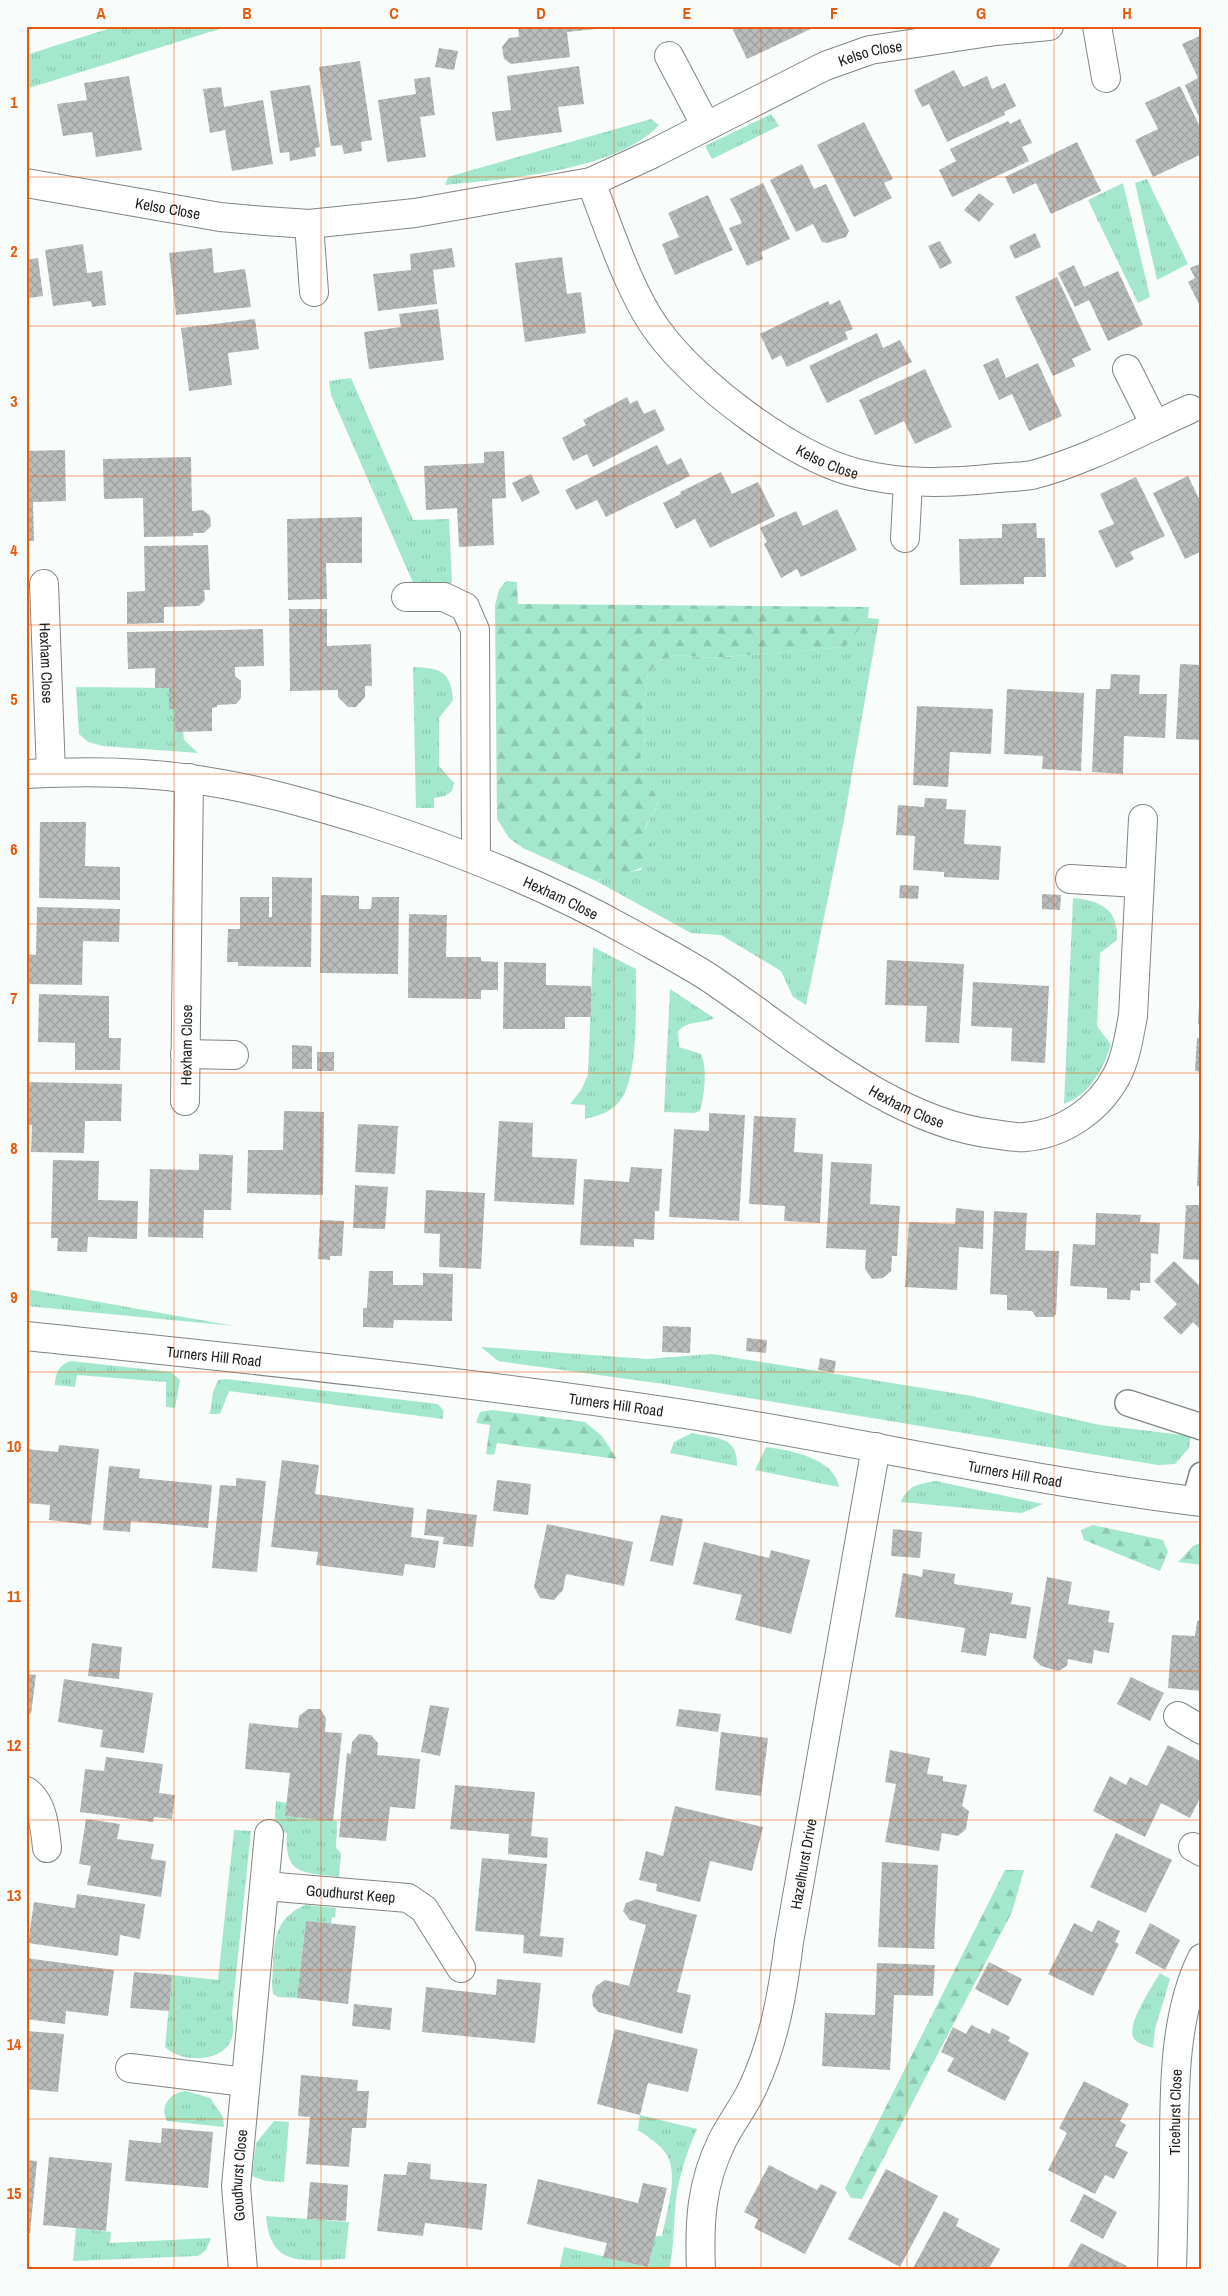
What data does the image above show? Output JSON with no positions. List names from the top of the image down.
{
  "streets": {
    "street": [
      "Kelso Close",
      "Hexham Close",
      "Turners Hill Road",
      "Hazelhurst Drive",
      "Goudhurst Keep",
      "Ticehurst Close",
      "Goudhurst Close"
    ]
  },
  "crossings": [
    ["Turners Hill Road", "Hazelhurst Drive"],
    ["Goudhurst Keep", "Goudhurst Close"]
  ],
  "grid": {
    "columns": [
      "A",
      "B",
      "C",
      "D",
      "E",
      "F",
      "G",
      "H"
    ],
    "rows": [
      "1",
      "2",
      "3",
      "4",
      "5",
      "6",
      "7",
      "8",
      "9",
      "10",
      "11",
      "12",
      "13",
      "14",
      "15"
    ]
  }
}
